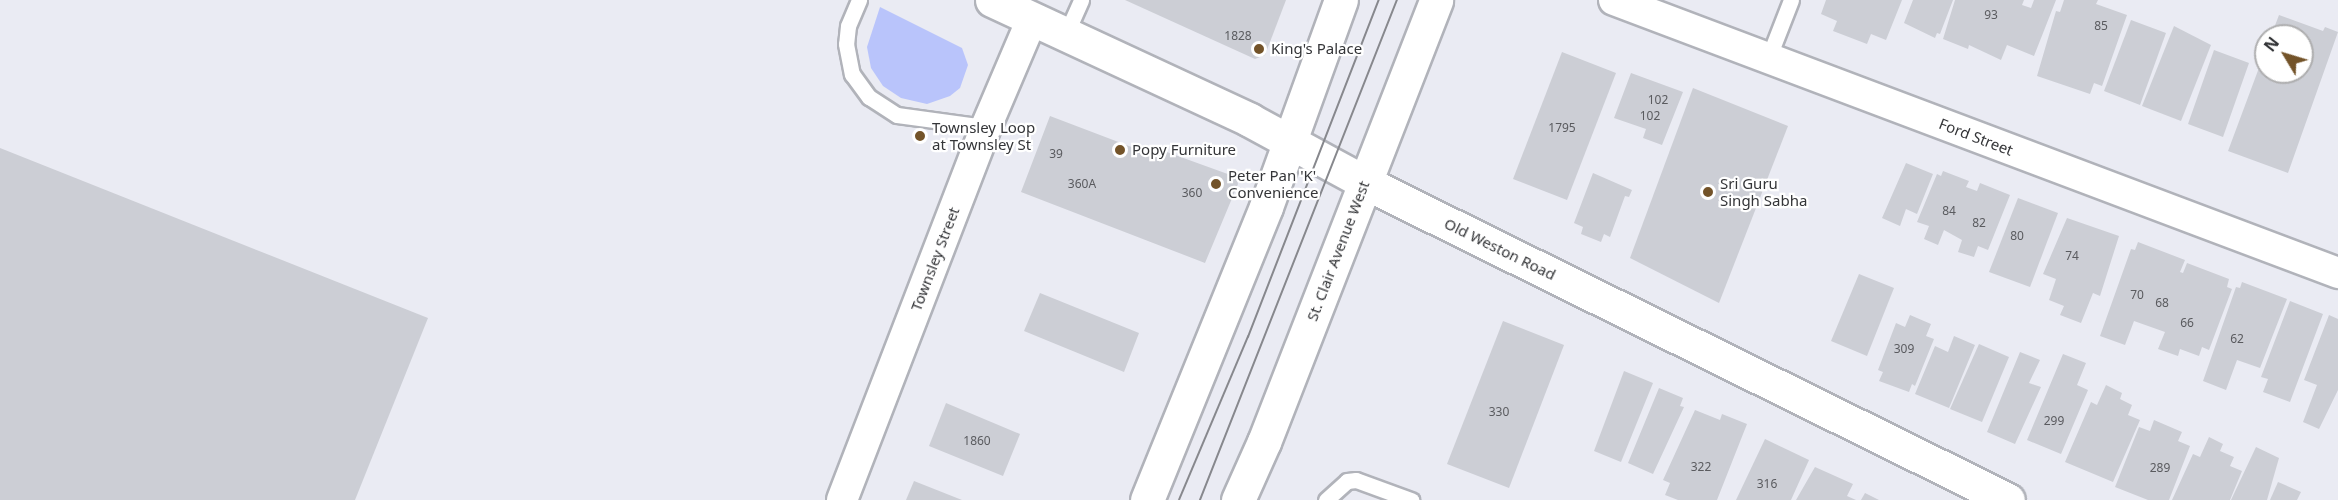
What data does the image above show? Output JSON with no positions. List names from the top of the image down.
{
  "streets": {
    "main road": ["Old Weston Road", "St. Clair Avenue West"],
    "street": ["Ford Street", "Townsley Street"]
  },
  "crossings": [
    ["Old Weston Road", "St. Clair Avenue West"],
    ["Old Weston Road", "Townsley Street"]
  ],
  "places": [
    "King's Palace",
    "Townsley Loop at Townsley St",
    "Popy Furniture",
    "Peter Pan 'K' Convenience",
    "Sri Guru Singh Sabha"
  ],
  "house_numbers": [
    "93",
    "85",
    "1828",
    "102",
    "102",
    "1795",
    "39",
    "360A",
    "360",
    "84",
    "82",
    "80",
    "74",
    "70",
    "68",
    "66",
    "62",
    "309",
    "330",
    "299",
    "1860",
    "322",
    "289",
    "316"
  ],
  "north": "top left"
}
